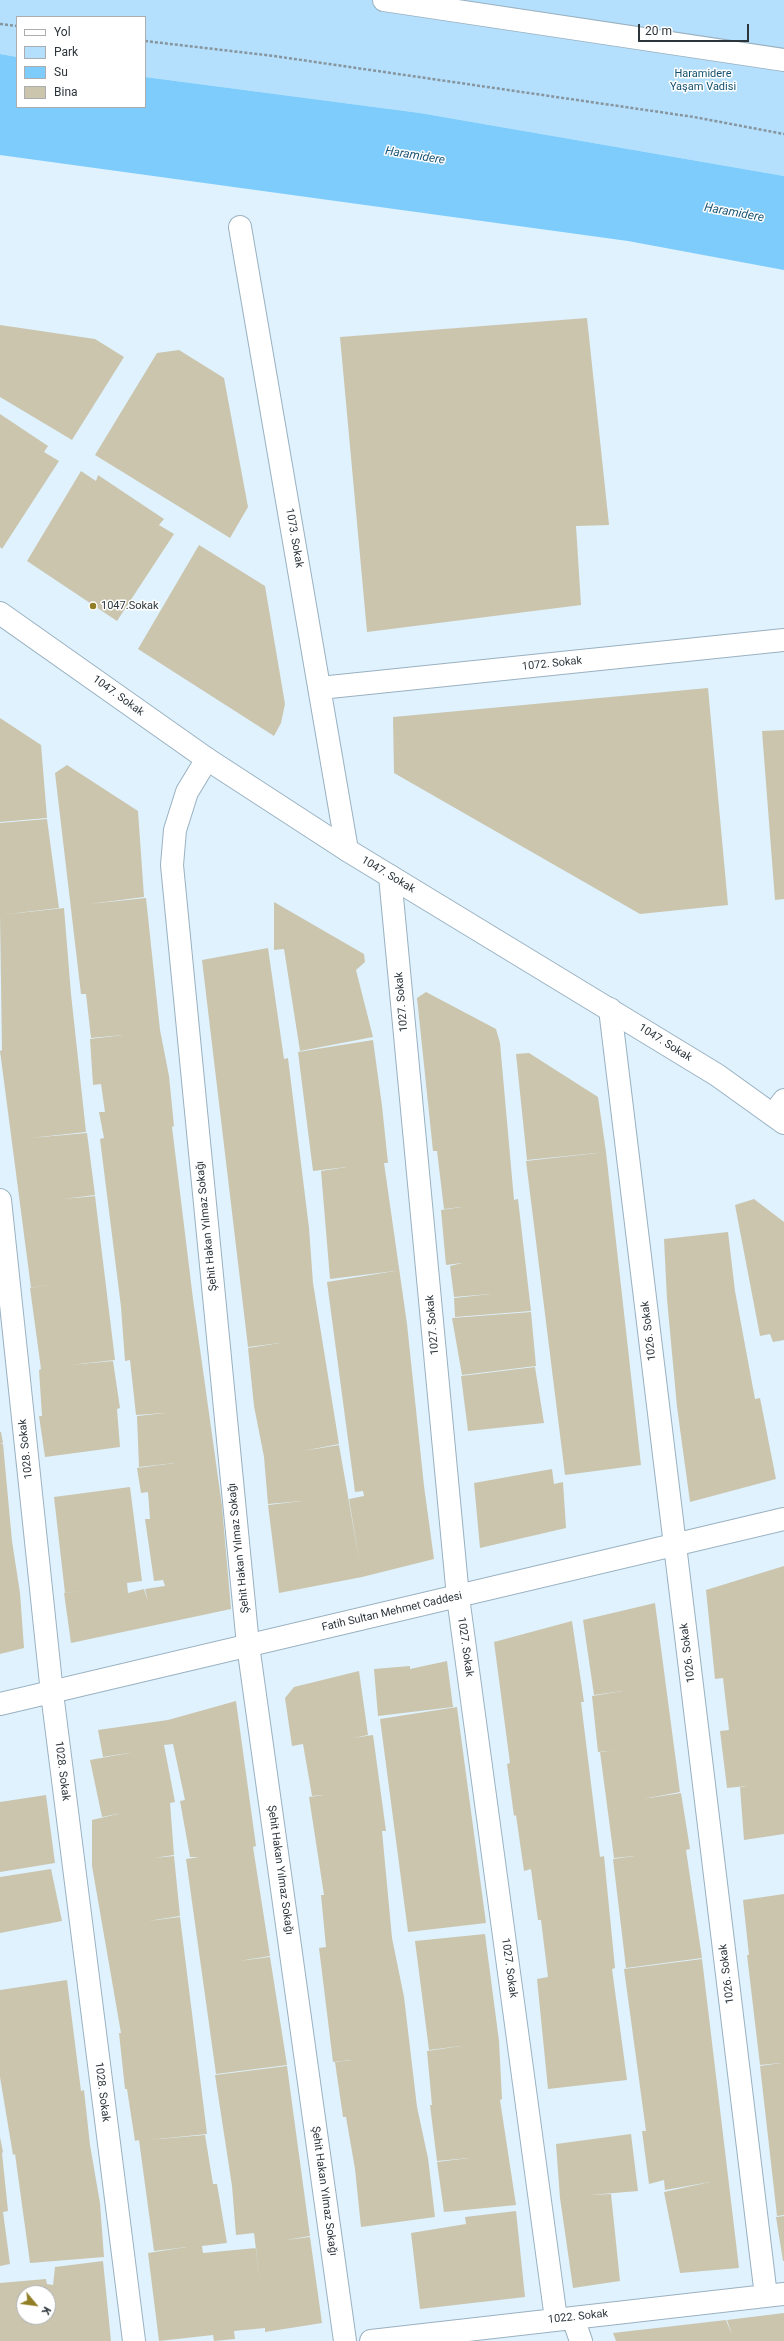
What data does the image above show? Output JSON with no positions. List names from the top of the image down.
{
  "streets": {
    "street": [
      "1073. Sokak",
      "1072. Sokak",
      "1047. Sokak",
      "1027. Sokak",
      "Şehit Hakan Yılmaz Sokağı",
      "1026. Sokak",
      "1028. Sokak",
      "Fatih Sultan Mehmet Caddesi",
      "1022. Sokak"
    ]
  },
  "crossings": [
    ["1073. Sokak", "1072. Sokak"],
    ["1073. Sokak", "1047. Sokak"],
    ["1047. Sokak", "1027. Sokak"],
    ["1047. Sokak", "Şehit Hakan Yılmaz Sokağı"],
    ["1047. Sokak", "1026. Sokak"],
    ["1027. Sokak", "Fatih Sultan Mehmet Caddesi"],
    ["1027. Sokak", "1022. Sokak"],
    ["Şehit Hakan Yılmaz Sokağı", "Fatih Sultan Mehmet Caddesi"],
    ["1026. Sokak", "Fatih Sultan Mehmet Caddesi"],
    ["1026. Sokak", "1022. Sokak"],
    ["1028. Sokak", "Fatih Sultan Mehmet Caddesi"]
  ],
  "water": ["Haramidere"],
  "parks": ["Haramidere Yaşam Vadisi"],
  "places": ["1047.Sokak"],
  "legend": [
    "Yol",
    "Park",
    "Su",
    "Bina"
  ],
  "scale_bar": "20 m",
  "north": "bottom right"
}
